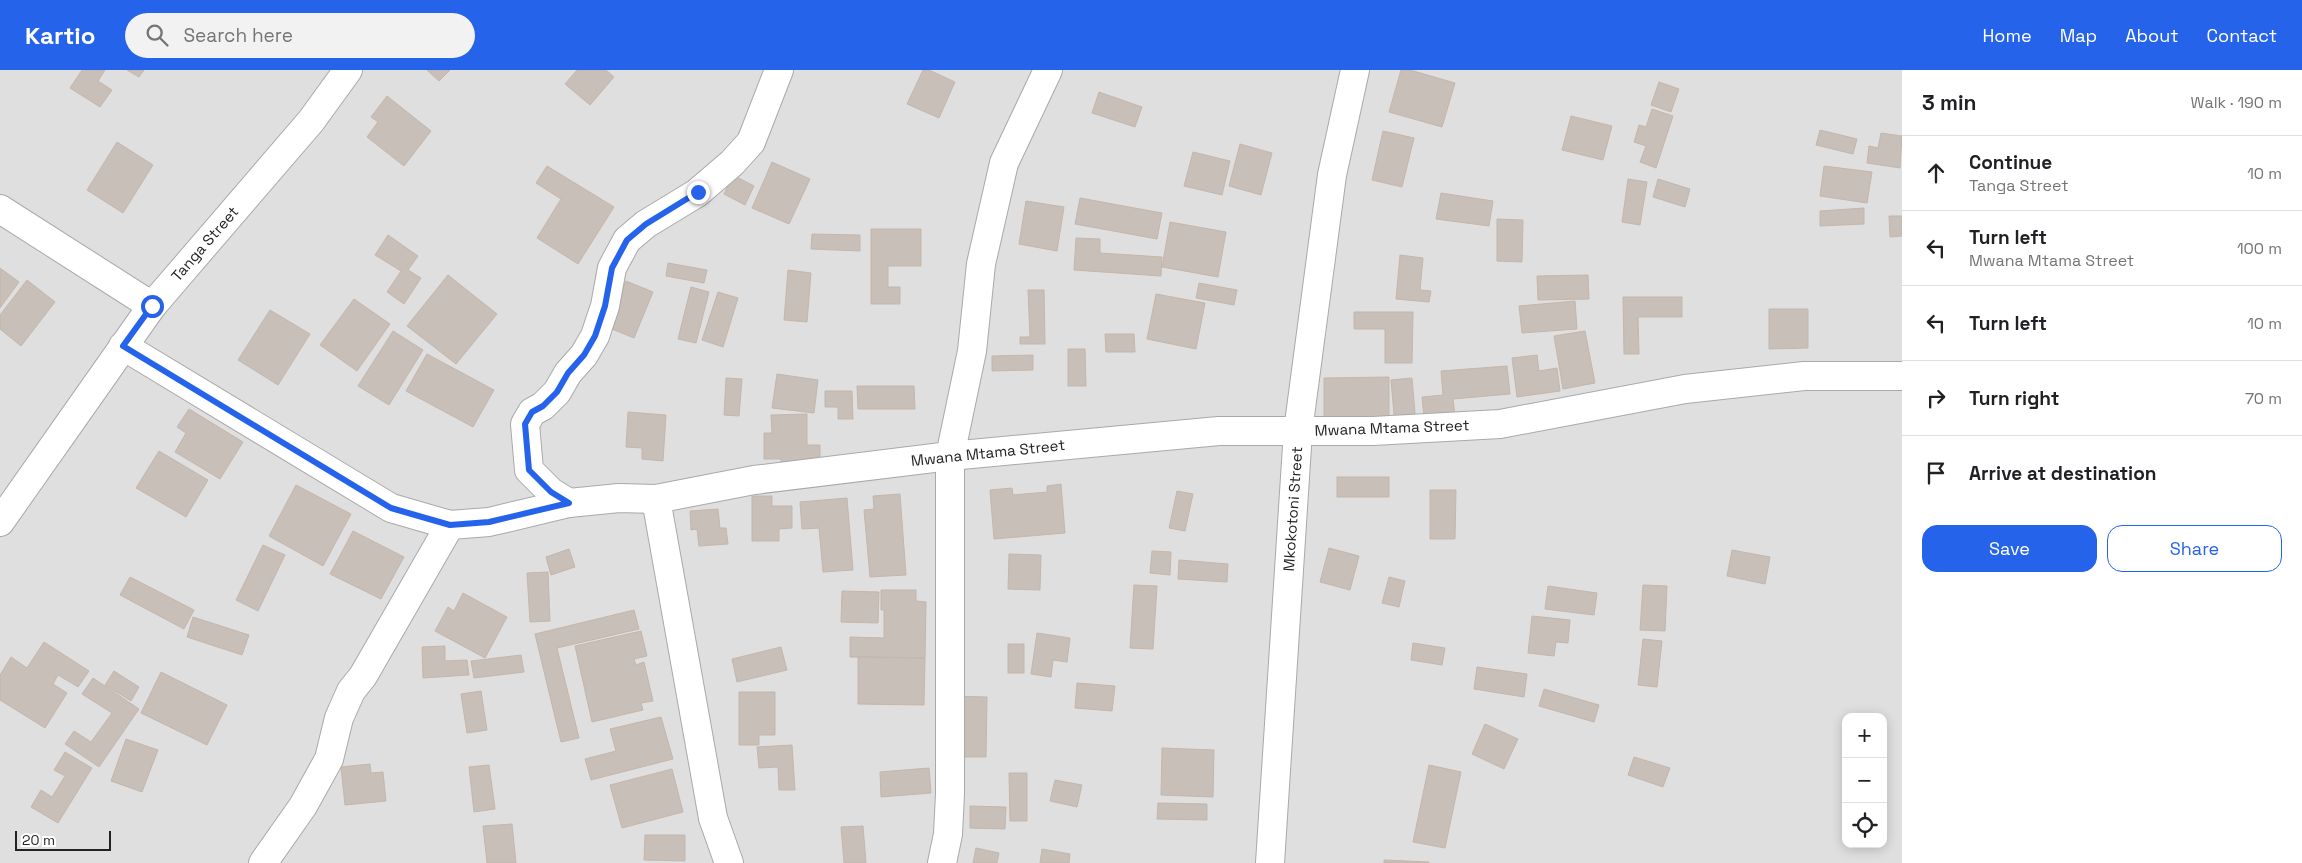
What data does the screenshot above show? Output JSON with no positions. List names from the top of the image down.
{
  "streets": {
    "street": ["Tanga Street", "Mwana Mtama Street", "Mkokotoni Street"]
  },
  "crossings": [
    ["Tanga Street", "Mwana Mtama Street"],
    ["Mwana Mtama Street", "Mkokotoni Street"]
  ],
  "scale_bar": "20 m",
  "page": {
    "header": "Kartio",
    "search": "Search here",
    "nav": [
      "Home",
      "Map",
      "About",
      "Contact"
    ],
    "heading": ["3 min", "Walk · 190 m"],
    "list": [
      ["Continue", "Tanga Street", "10 m"],
      ["Turn left", "Mwana Mtama Street", "100 m"],
      ["Turn left", "10 m"],
      ["Turn right", "70 m"],
      "Arrive at destination"
    ],
    "buttons": ["Save", "Share"],
    "map_buttons": ["+", "−"],
    "scale": "20 m"
  }
}
